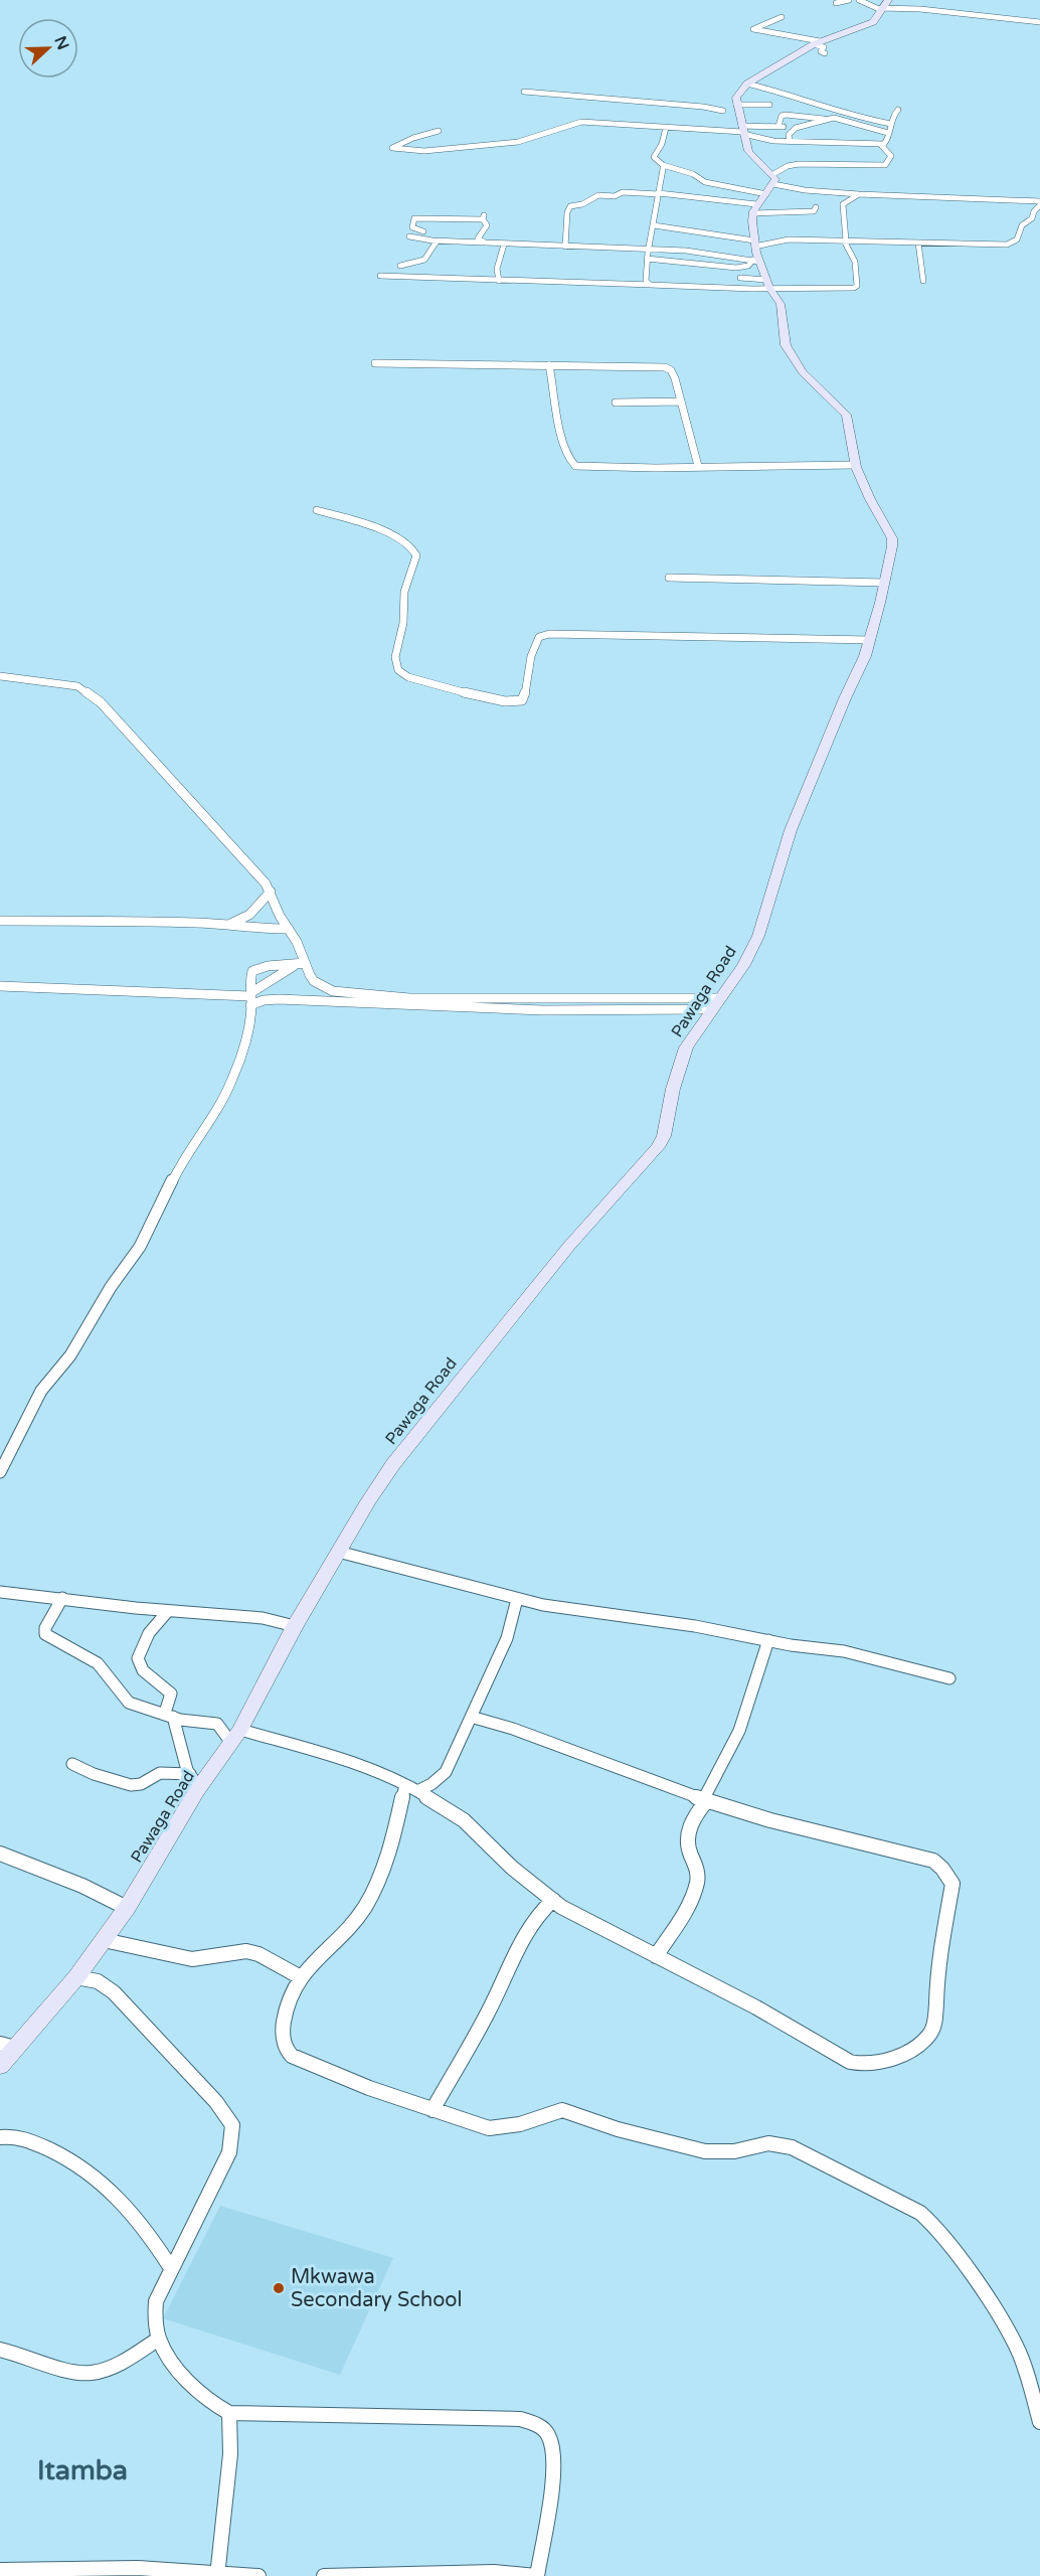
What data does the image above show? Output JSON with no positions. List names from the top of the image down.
{
  "streets": {
    "main road": ["Pawaga Road"]
  },
  "districts": ["Itamba"],
  "places": ["Mkwawa Secondary School"],
  "north": "right"
}
